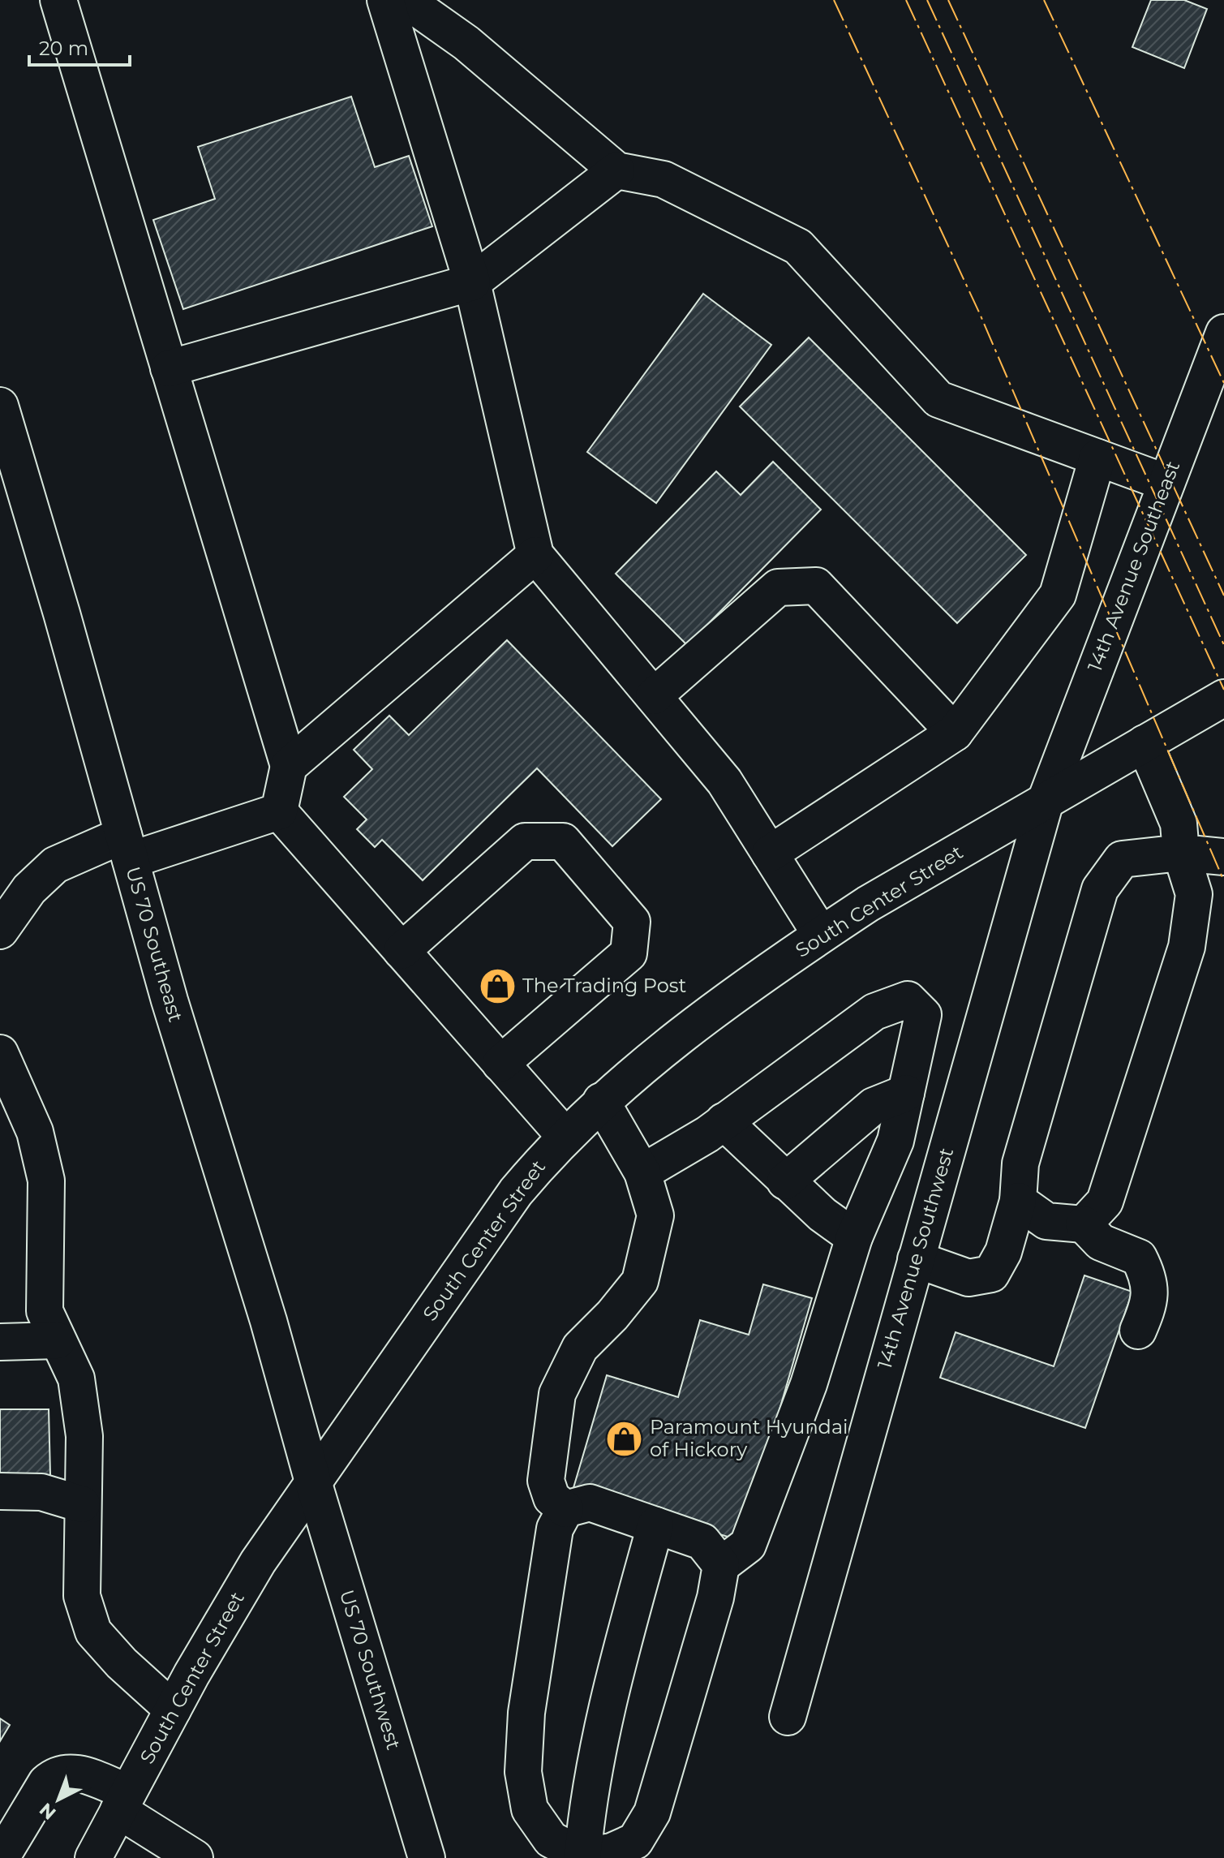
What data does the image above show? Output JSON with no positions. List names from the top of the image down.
{
  "streets": {
    "street": [
      "14th Avenue Southeast",
      "South Center Street",
      "US 70 Southeast",
      "14th Avenue Southwest",
      "US 70 Southwest"
    ]
  },
  "crossings": [
    ["14th Avenue Southeast", "South Center Street"],
    ["14th Avenue Southeast", "14th Avenue Southwest"],
    ["South Center Street", "US 70 Southeast"],
    ["South Center Street", "14th Avenue Southwest"],
    ["South Center Street", "US 70 Southwest"],
    ["US 70 Southeast", "US 70 Southwest"]
  ],
  "places": {
    "shop": ["The Trading Post", "Paramount Hyundai of Hickory"]
  },
  "scale_bar": "20 m",
  "north": "bottom left"
}
